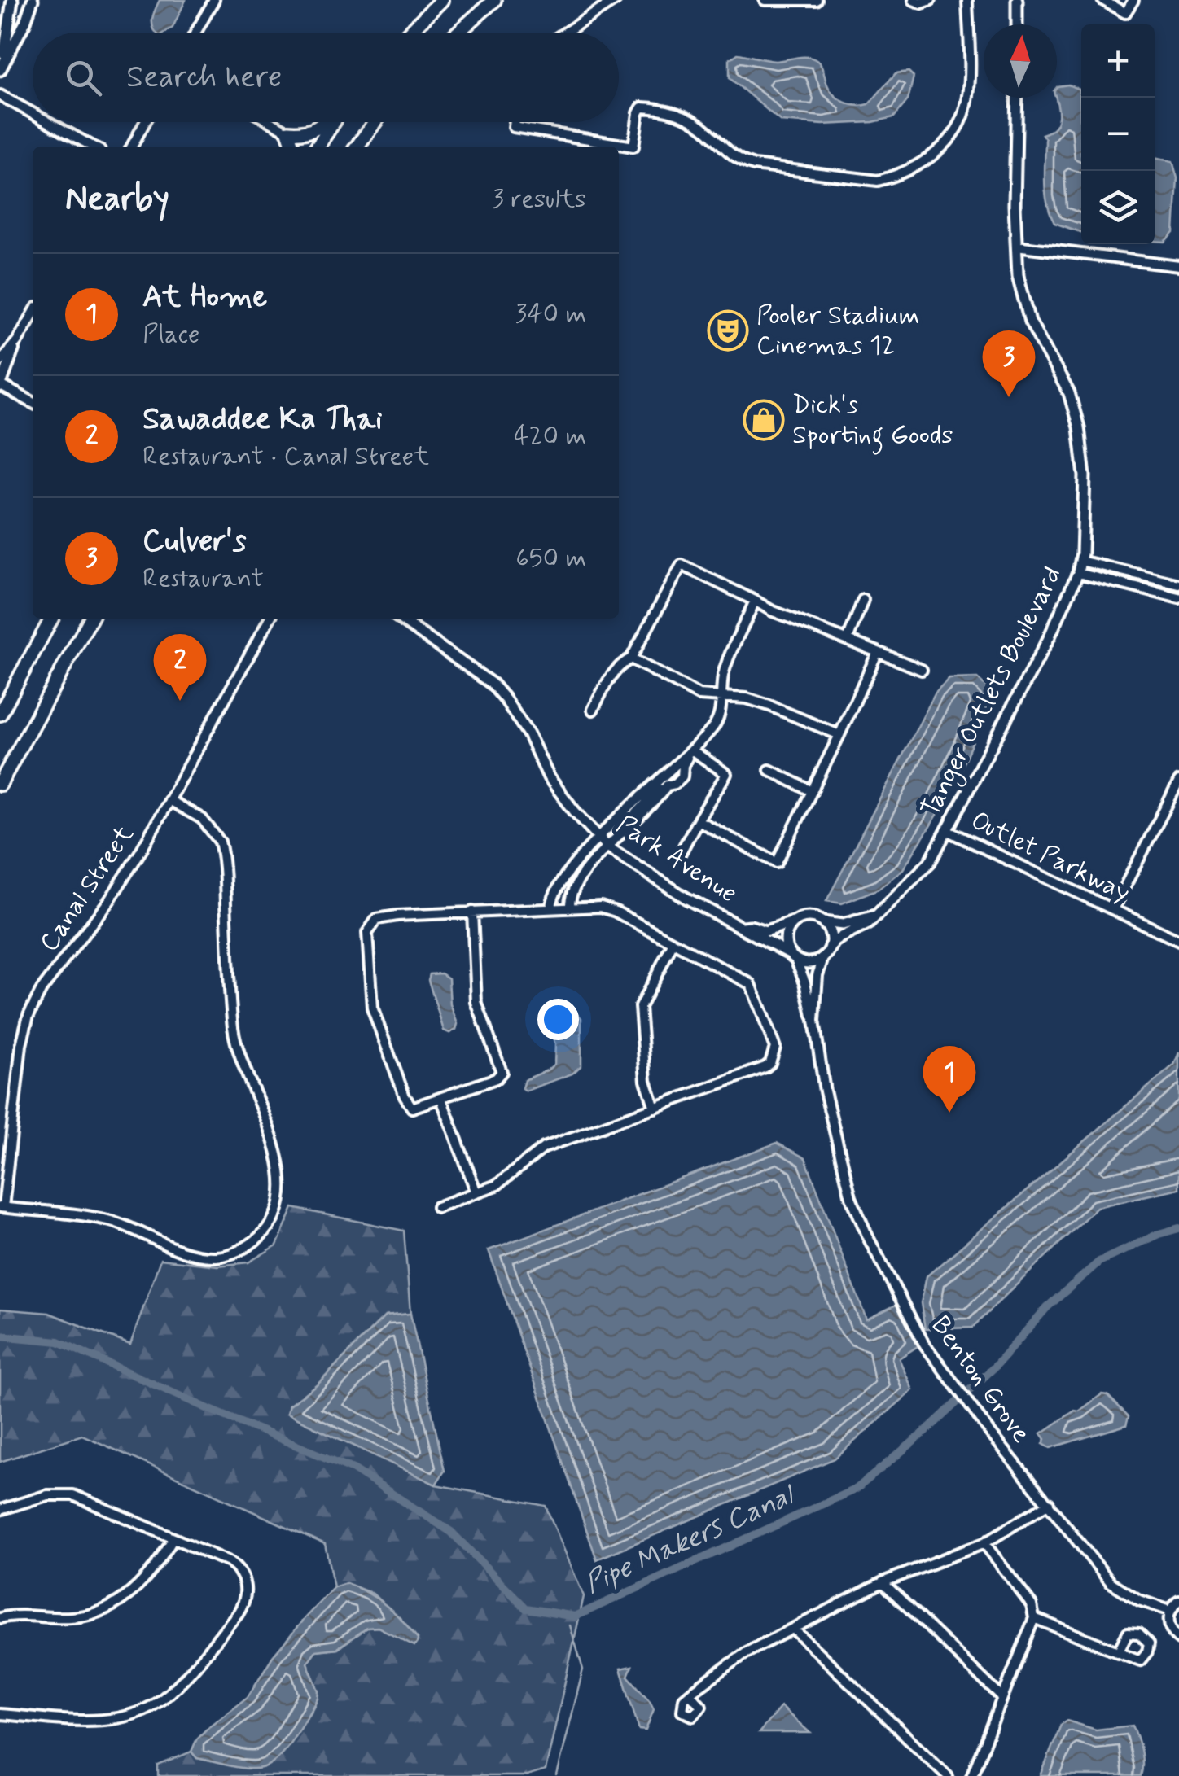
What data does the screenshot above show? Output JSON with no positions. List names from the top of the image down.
{
  "streets": {
    "street": [
      "Tanger Outlets Boulevard",
      "Outlet Parkway",
      "Park Avenue",
      "Canal Street",
      "Benton Grove"
    ]
  },
  "crossings": [
    ["Tanger Outlets Boulevard", "Outlet Parkway"],
    ["Tanger Outlets Boulevard", "Park Avenue"],
    ["Tanger Outlets Boulevard", "Benton Grove"],
    ["Park Avenue", "Benton Grove"]
  ],
  "water": ["Pipe Makers Canal"],
  "places": {
    "theatre": ["Pooler Stadium Cinemas 12"],
    "shop": ["Dick's Sporting Goods"]
  },
  "north": "top",
  "page": {
    "map_buttons": ["+", "−"],
    "search": "Search here",
    "heading": ["Nearby", "3 results"],
    "list": [
      {
        "mark": "1",
        "name": "At Home",
        "note": "Place",
        "value": "340 m"
      },
      {
        "mark": "2",
        "name": "Sawaddee Ka Thai",
        "note": "Restaurant · Canal Street",
        "value": "420 m"
      },
      {
        "mark": "3",
        "name": "Culver's",
        "note": "Restaurant",
        "value": "650 m"
      }
    ],
    "pins": ["3", "2", "1"]
  }
}
